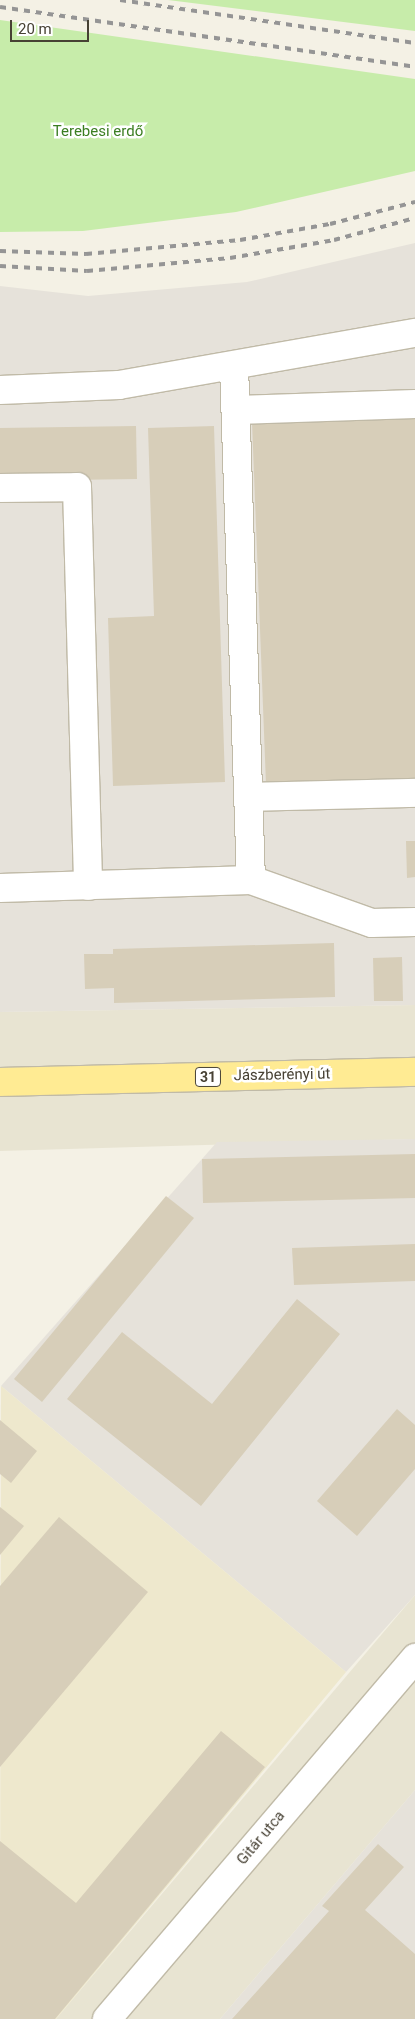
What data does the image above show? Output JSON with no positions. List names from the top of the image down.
{
  "streets": {
    "main road": ["Jászberényi út", "31"],
    "street": ["Gitár utca"]
  },
  "parks": ["Terebesi erdő"],
  "scale_bar": "20 m"
}
